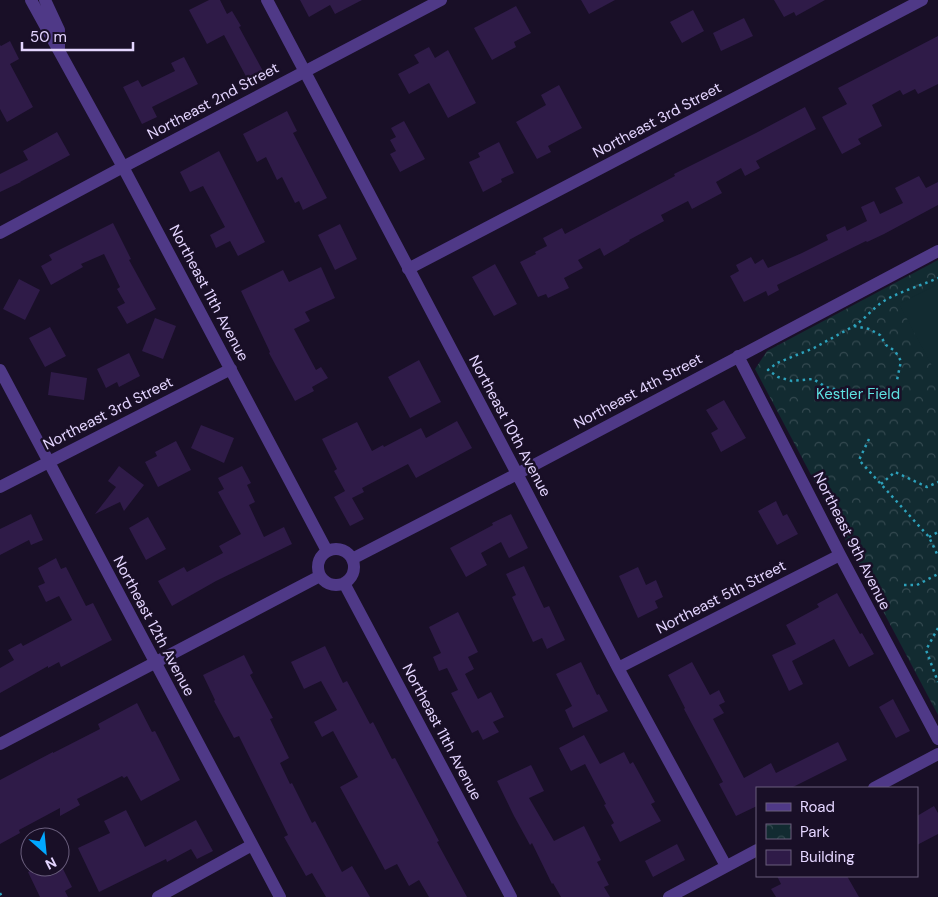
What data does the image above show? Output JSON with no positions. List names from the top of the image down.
{
  "streets": {
    "street": [
      "Northeast 2nd Street",
      "Northeast 3rd Street",
      "Northeast 11th Avenue",
      "Northeast 4th Street",
      "Northeast 10th Avenue",
      "Northeast 9th Avenue",
      "Northeast 5th Street",
      "Northeast 12th Avenue"
    ]
  },
  "crossings": [
    ["Northeast 2nd Street", "Northeast 11th Avenue"],
    ["Northeast 2nd Street", "Northeast 10th Avenue"],
    ["Northeast 3rd Street", "Northeast 11th Avenue"],
    ["Northeast 3rd Street", "Northeast 10th Avenue"],
    ["Northeast 3rd Street", "Northeast 12th Avenue"],
    ["Northeast 11th Avenue", "Northeast 4th Street"],
    ["Northeast 4th Street", "Northeast 10th Avenue"],
    ["Northeast 4th Street", "Northeast 9th Avenue"],
    ["Northeast 10th Avenue", "Northeast 5th Street"],
    ["Northeast 9th Avenue", "Northeast 5th Street"]
  ],
  "parks": ["Kestler Field"],
  "legend": ["Road", "Park", "Building"],
  "scale_bar": "50 m",
  "north": "bottom right"
}
